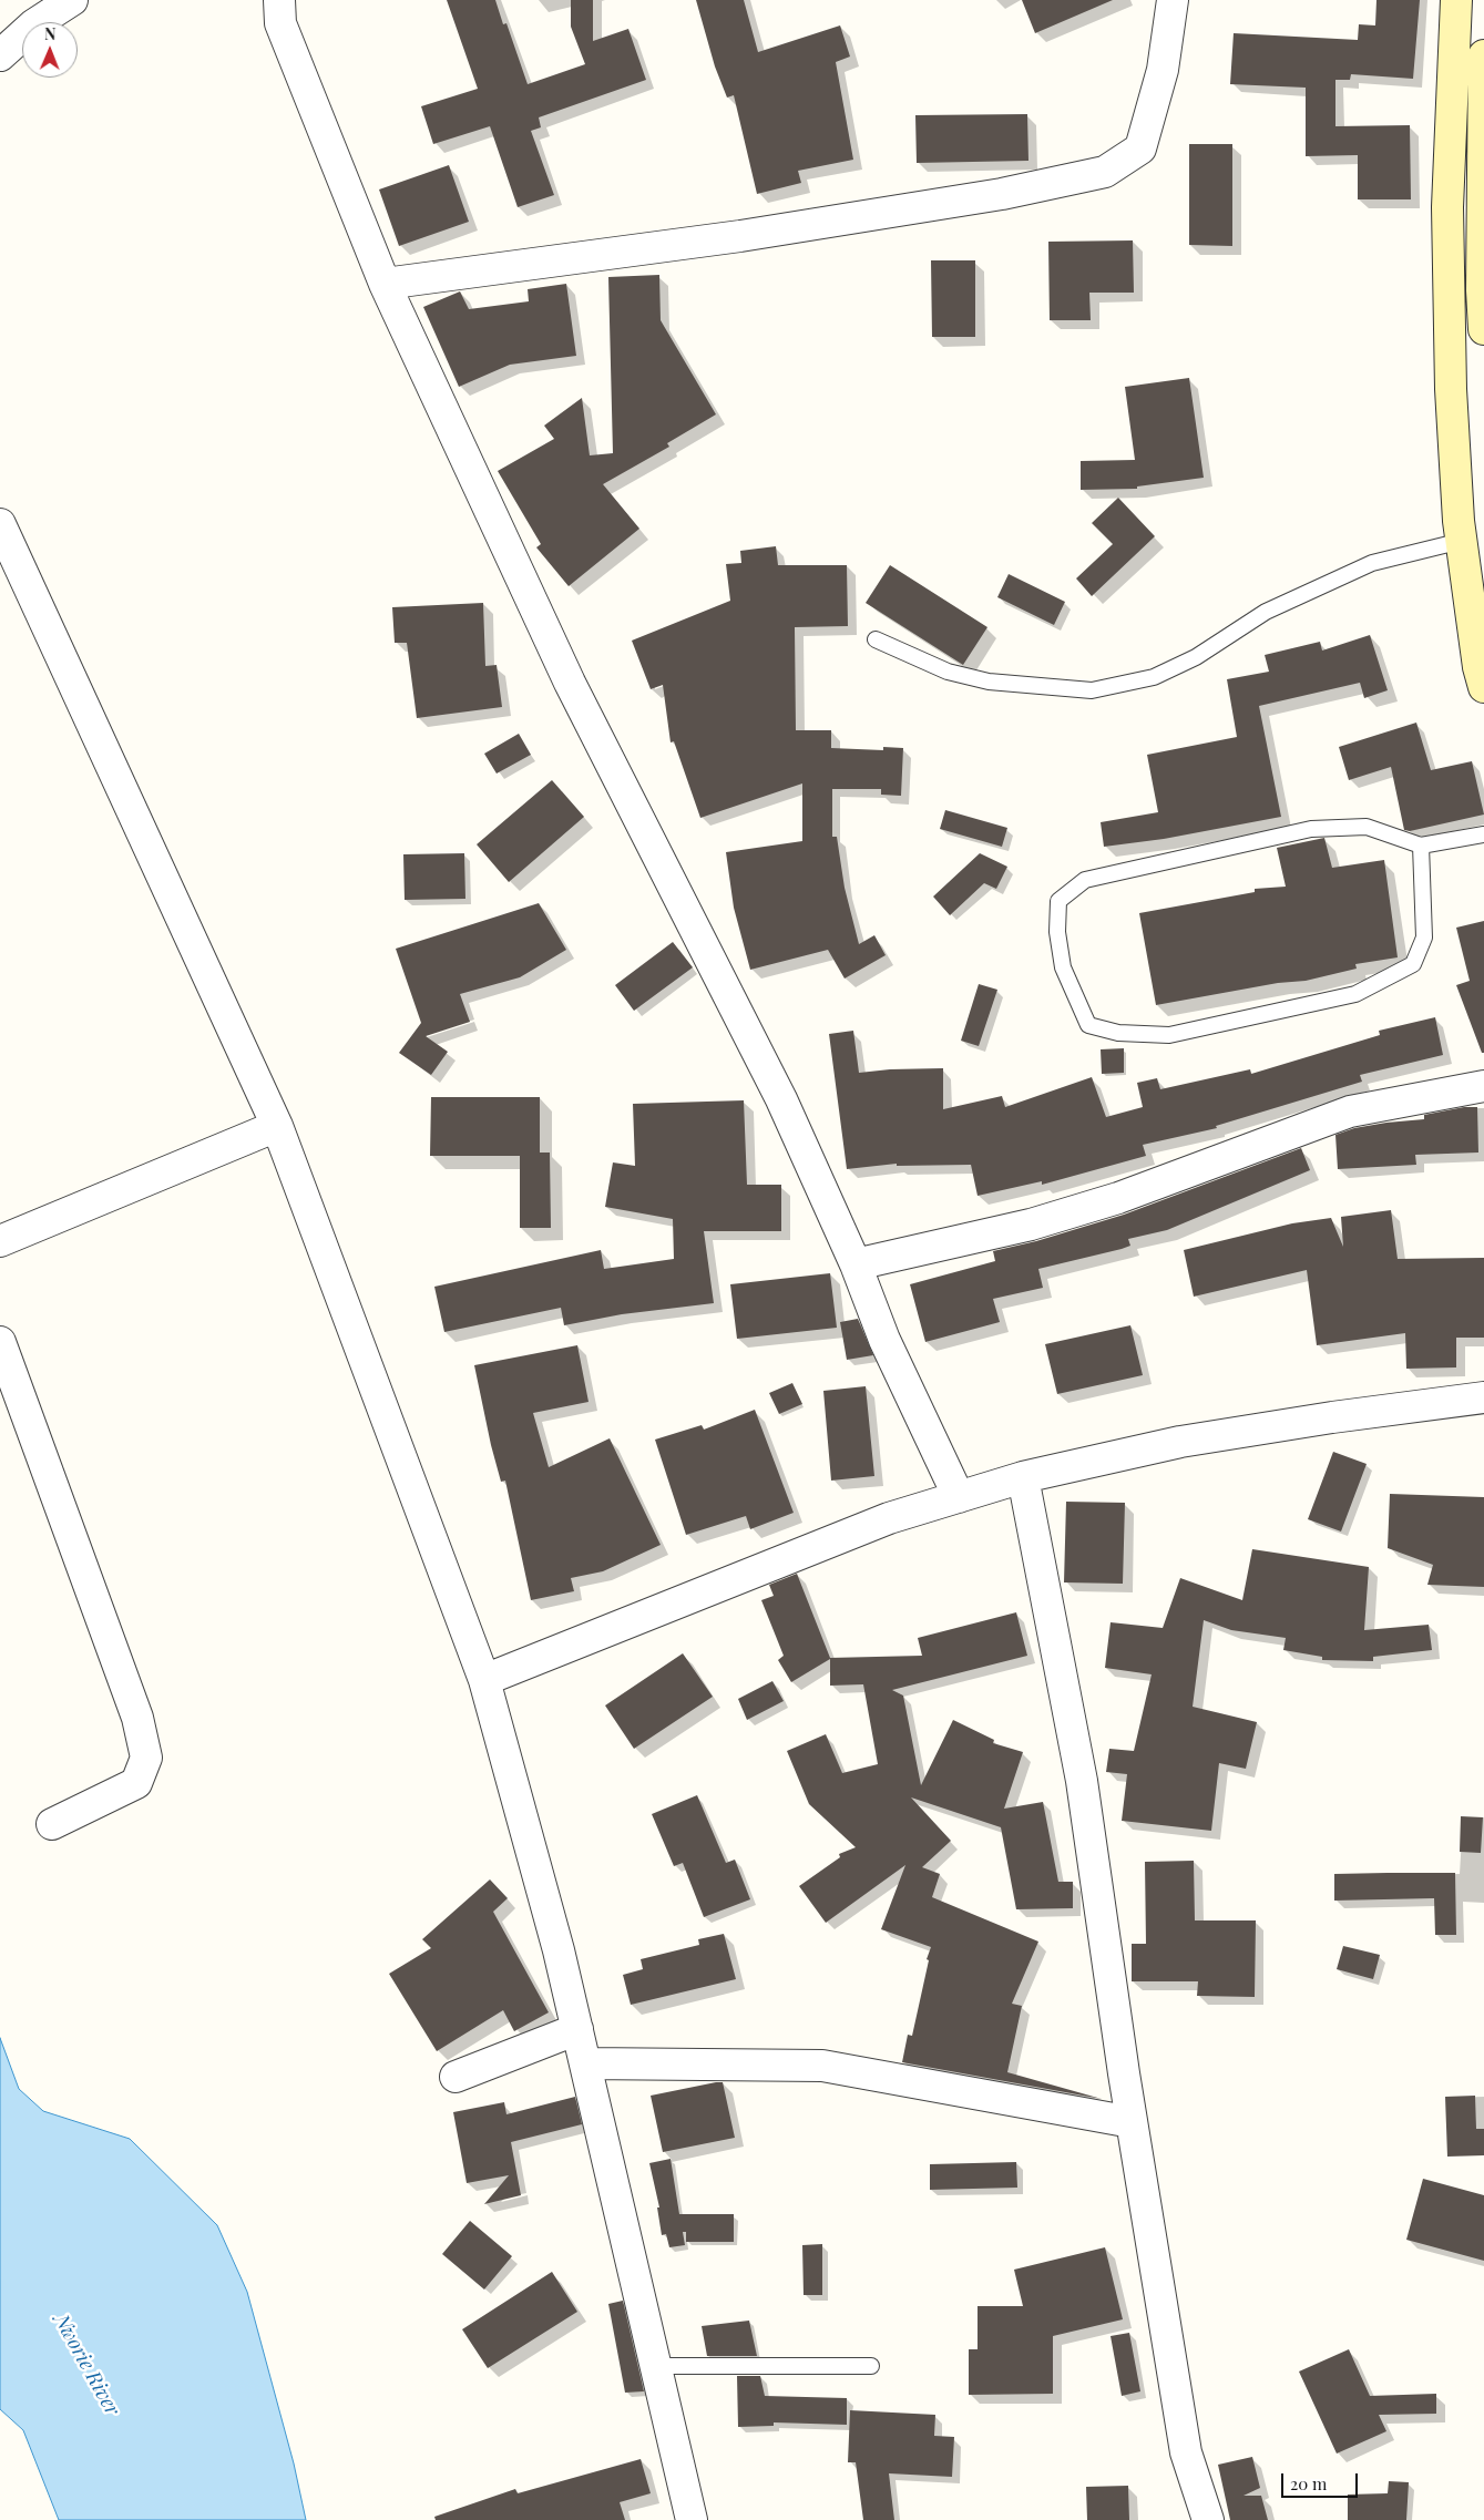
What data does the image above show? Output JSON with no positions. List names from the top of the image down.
{
  "water": ["Nworie River"],
  "scale_bar": "20 m",
  "north": "top"
}
